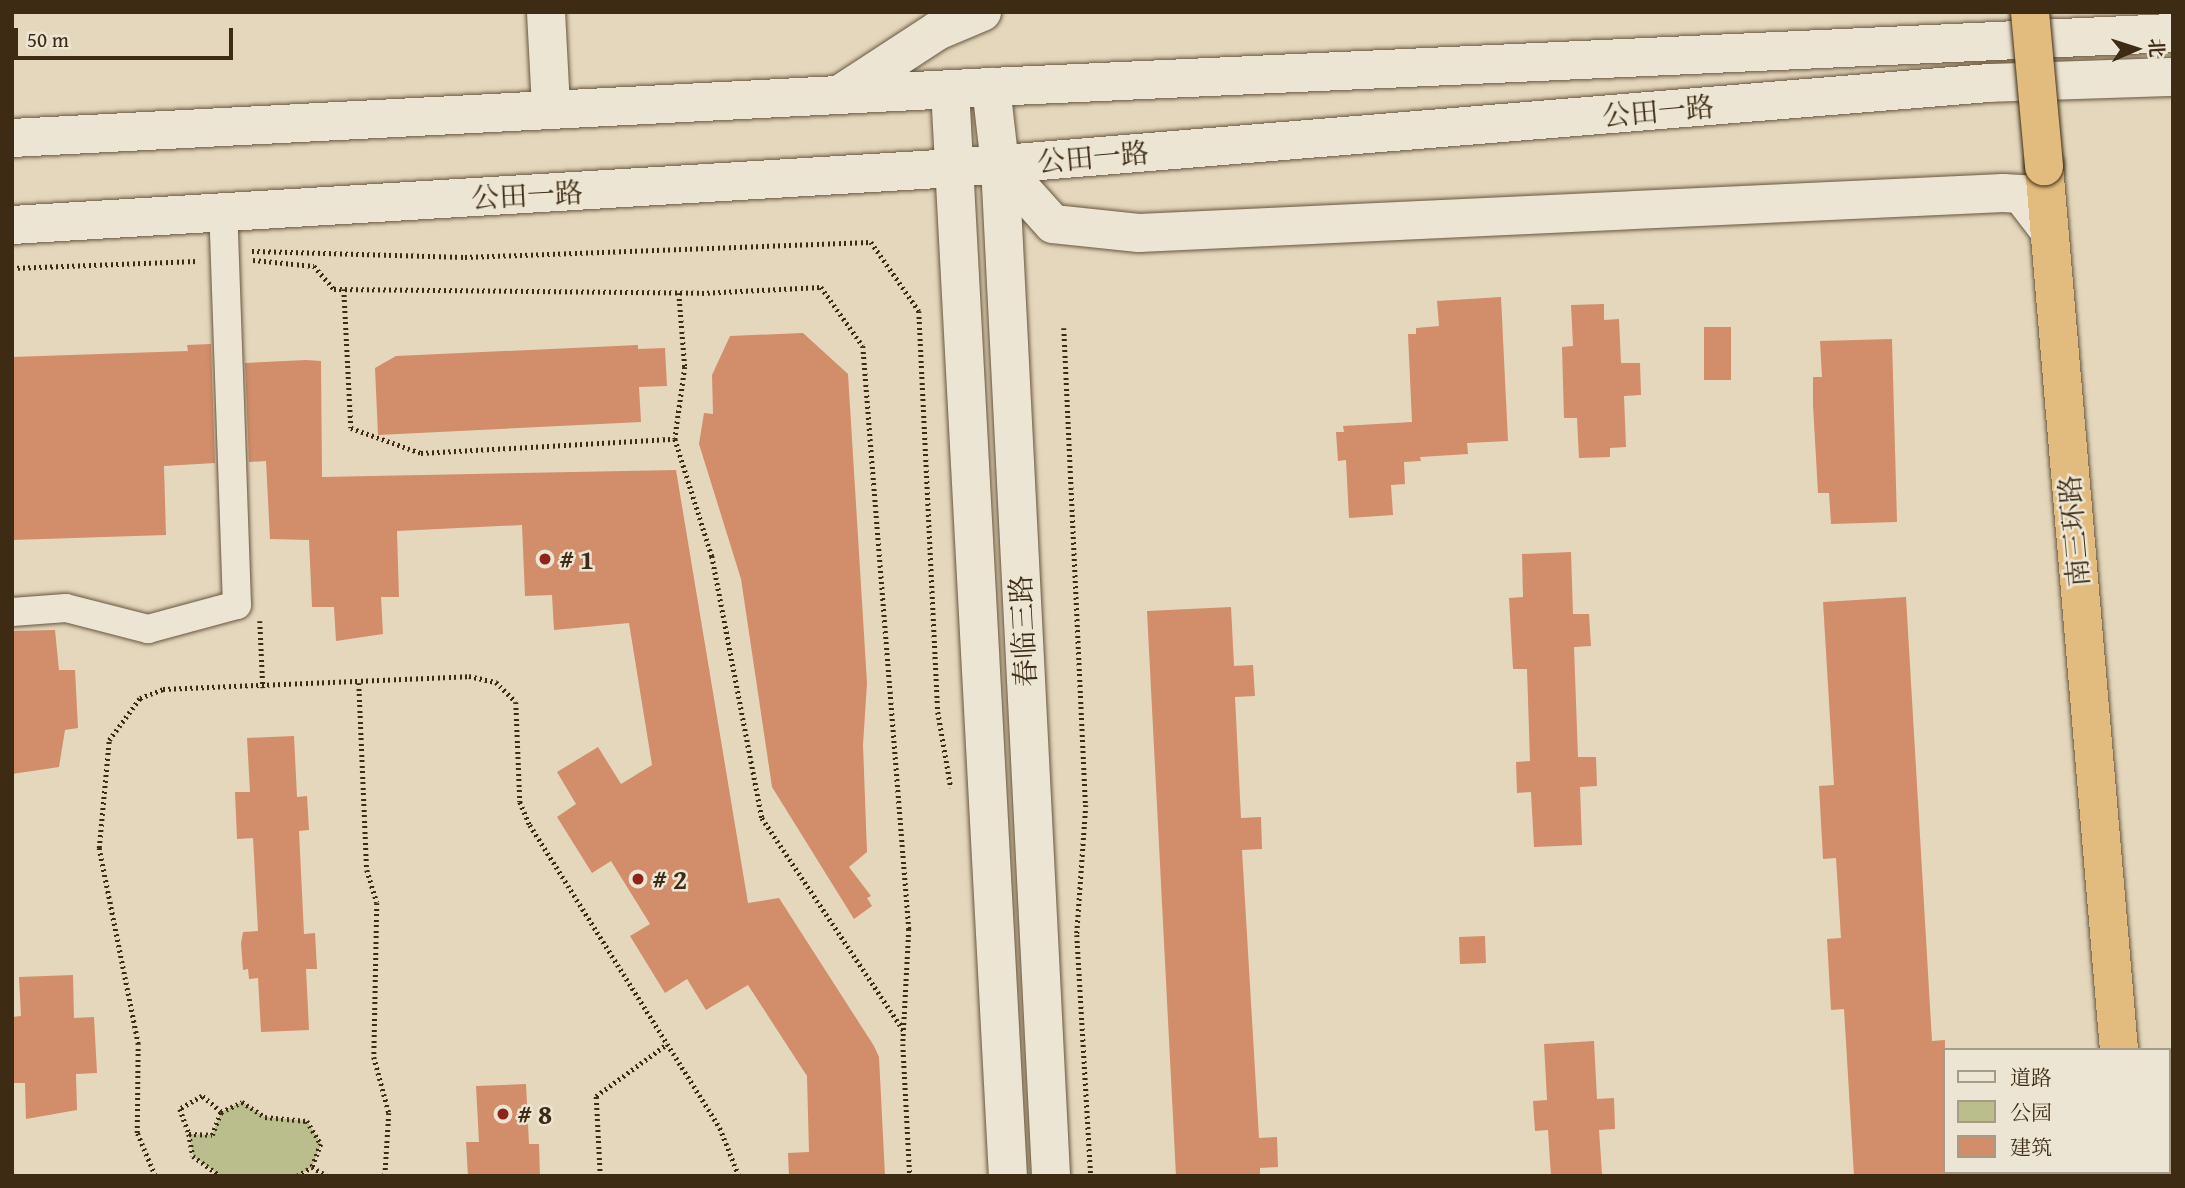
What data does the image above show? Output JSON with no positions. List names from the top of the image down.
{
  "streets": {
    "highway": ["南三环路"],
    "main road": ["公田一路", "春临三路"]
  },
  "crossings": [
    ["公田一路", "春临三路"]
  ],
  "places": ["# 1", "# 2", "# 8"],
  "legend": ["道路", "公园", "建筑"],
  "scale_bar": "50 m",
  "north": "right"
}
